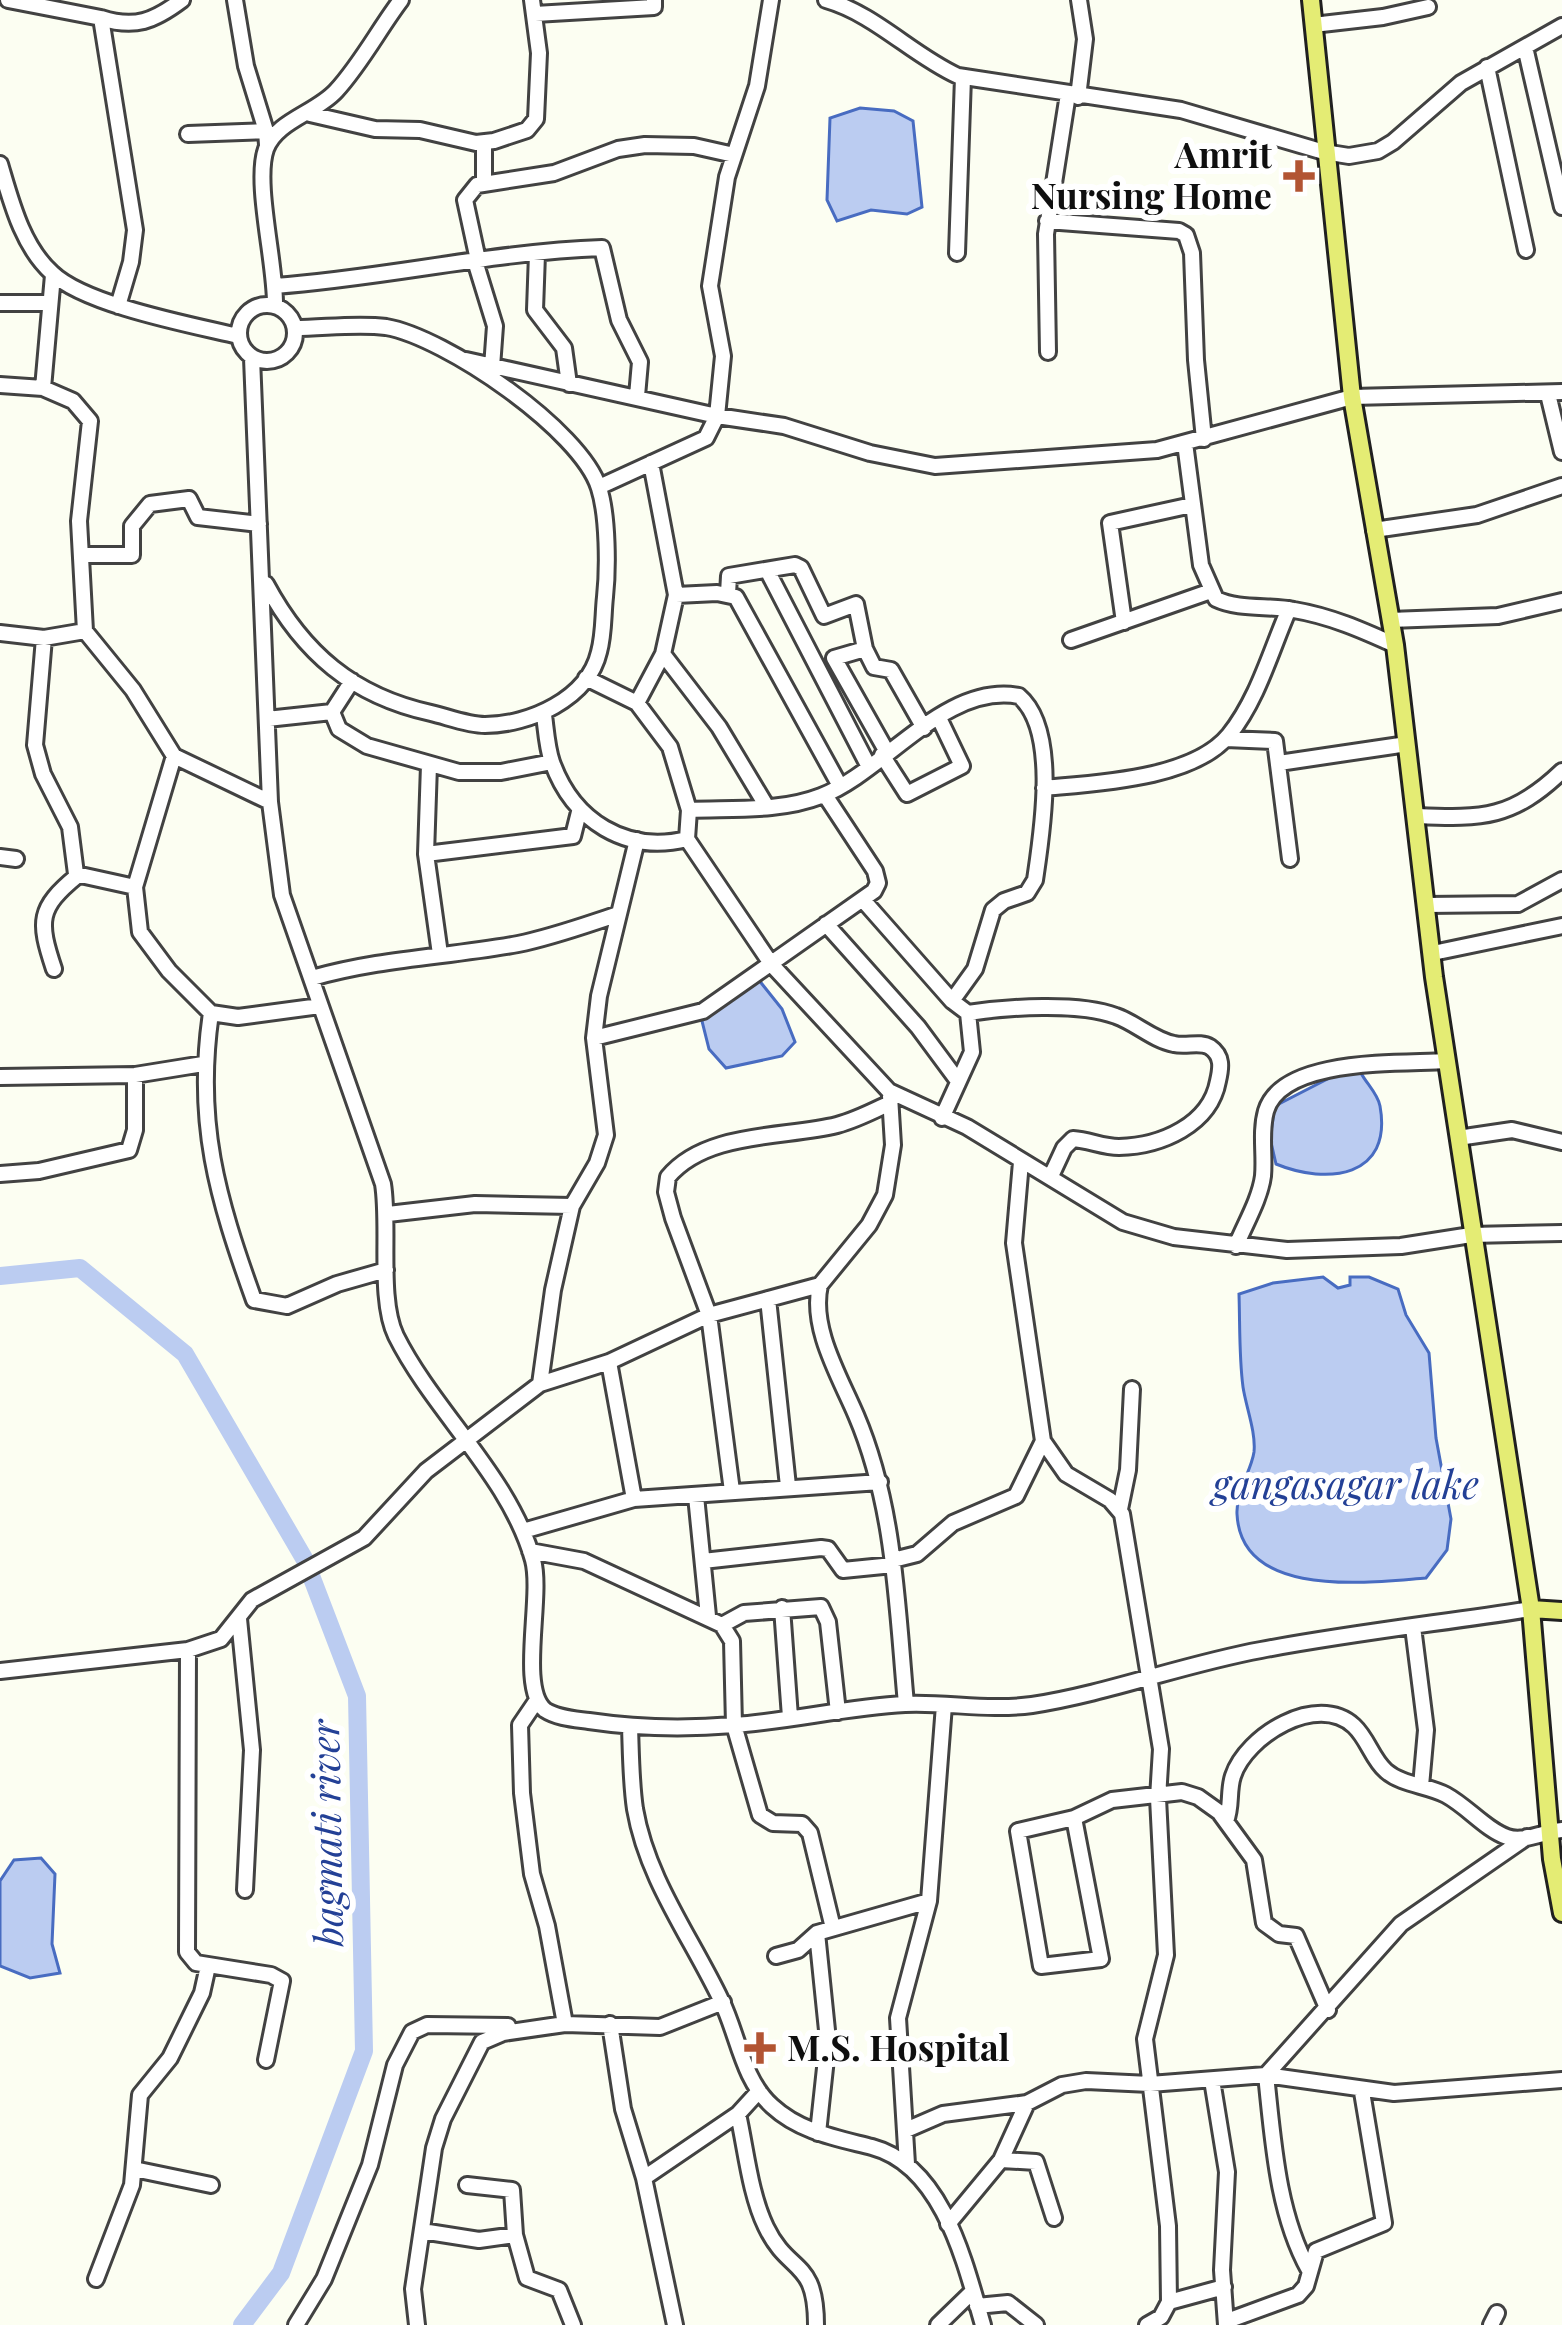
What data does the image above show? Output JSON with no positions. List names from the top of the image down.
{
  "water": ["gangasagar lake", "bagmati river"],
  "places": {
    "health": ["Amrit Nursing Home", "M.S. Hospital"]
  }
}
